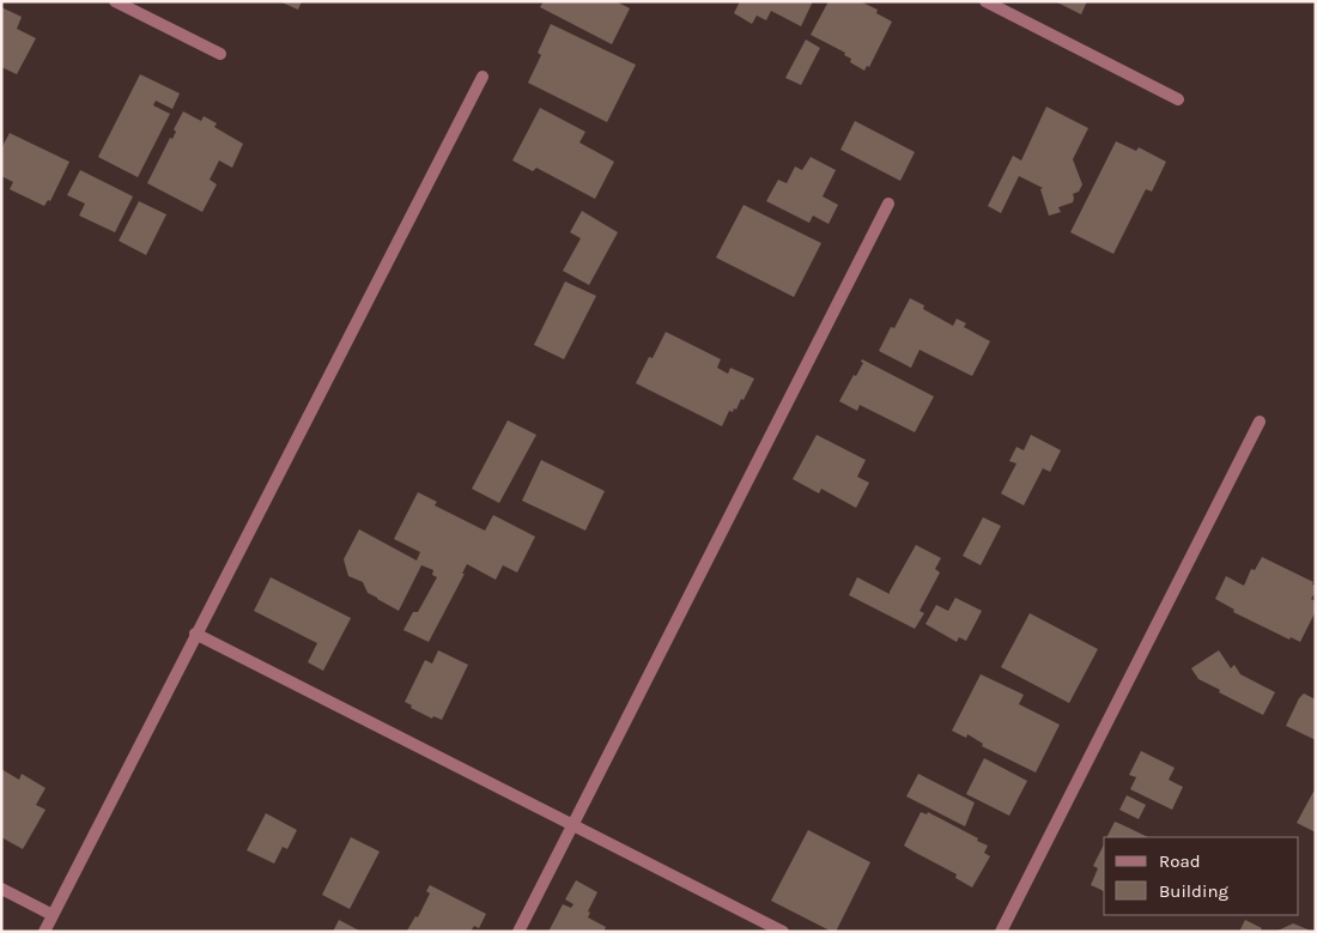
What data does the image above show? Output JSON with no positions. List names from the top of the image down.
{
  "legend": ["Road", "Building"]
}
